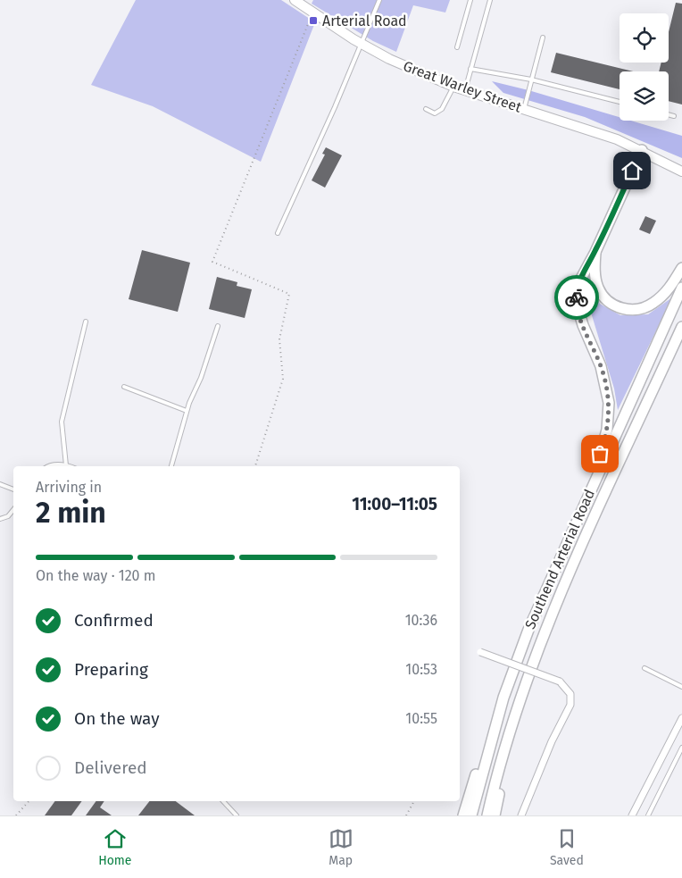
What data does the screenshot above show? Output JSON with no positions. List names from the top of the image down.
{
  "streets": {
    "highway": ["Southend Arterial Road"],
    "main road": ["Great Warley Street"]
  },
  "places": {
    "transit": ["Arterial Road"]
  },
  "page": {
    "heading": ["2 min", "Arriving in", "11:00–11:05"],
    "bar": "On the way · 120 m",
    "list": [
      ["Confirmed", "10:36"],
      ["Preparing", "10:53"],
      ["On the way", "10:55"],
      "Delivered"
    ],
    "tabs": ["Home", "Map", "Saved"]
  }
}
